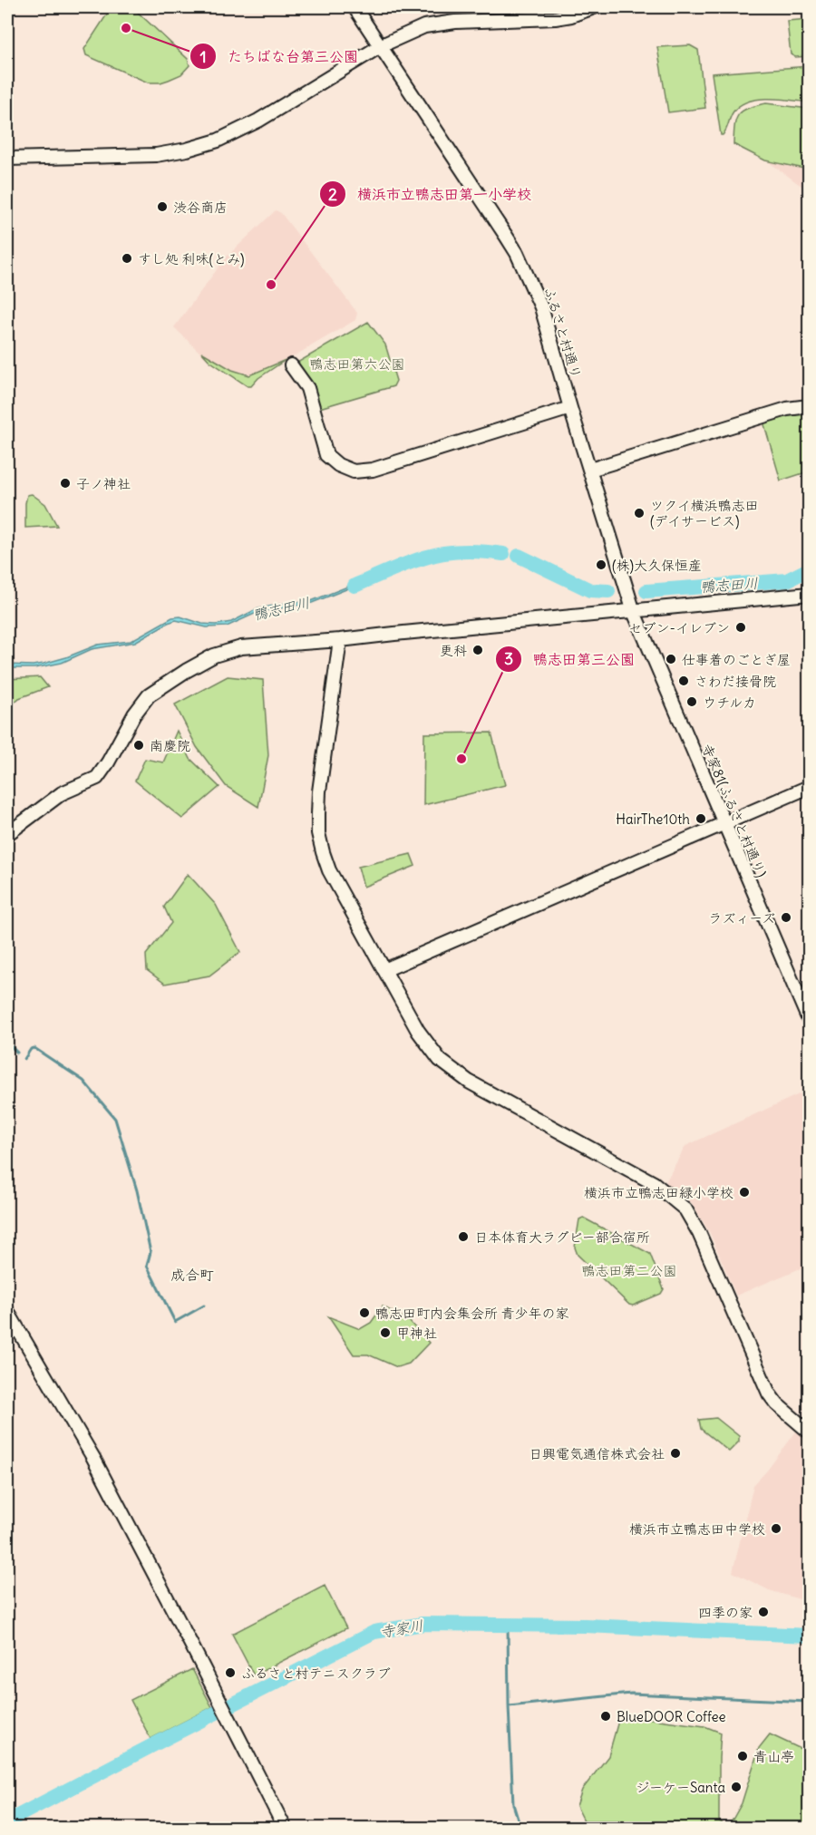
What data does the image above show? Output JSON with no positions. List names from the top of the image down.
{
  "streets": {
    "street": ["ふるさと村通り", "寺家81(ふるさと村通り)"]
  },
  "crossings": [
    ["ふるさと村通り", "寺家81(ふるさと村通り)"]
  ],
  "districts": ["成合町"],
  "water": ["鴨志田川", "寺家川"],
  "parks": ["鴨志田第六公園", "鴨志田第二公園"],
  "places": [
    "たちばな台第三公園",
    "渋谷商店",
    "すし処 利味(とみ)",
    "横浜市立鴨志田第一小学校",
    "子ノ神社",
    "ツクイ横浜鴨志田 (デイサービス)",
    "(株)大久保恒産",
    "セブン-イレブン",
    "更科",
    "仕事着のごとぎ屋",
    "さわだ接骨院",
    "ウチルカ",
    "南慶院",
    "鴨志田第三公園",
    "HairThe10th",
    "ラズィーズ",
    "横浜市立鴨志田緑小学校",
    "日本体育大ラグビー部合宿所",
    "鴨志田町内会集会所 青少年の家",
    "甲神社",
    "日興電気通信株式会社",
    "横浜市立鴨志田中学校",
    "四季の家",
    "ふるさと村テニスクラブ",
    "BlueDOOR Coffee",
    "青山亭",
    "ジーケーSanta"
  ]
}
